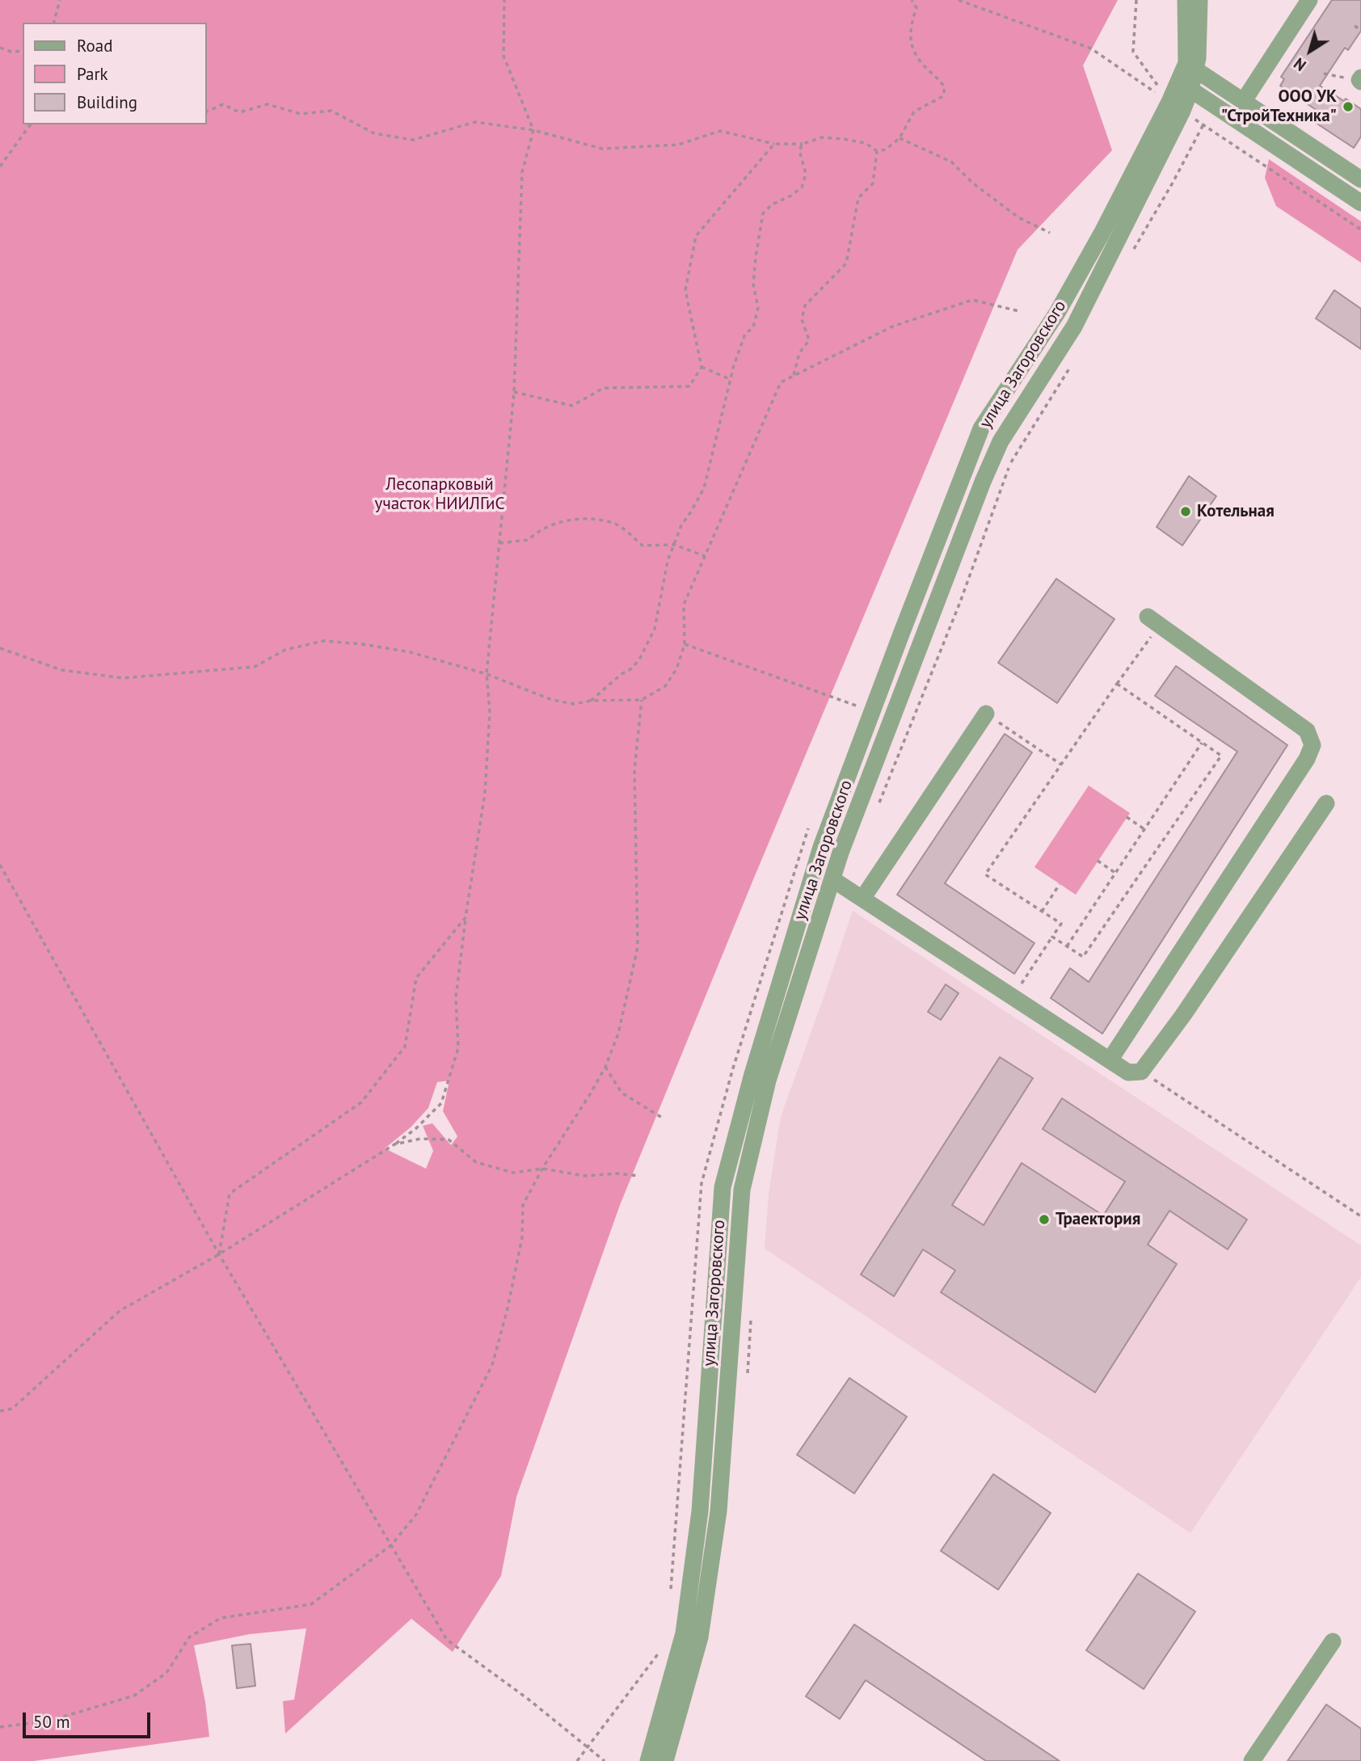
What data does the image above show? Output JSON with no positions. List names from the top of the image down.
{
  "streets": {
    "street": ["улица Загоровского"]
  },
  "parks": ["Лесопарковый участок НИИЛГиС"],
  "places": ["ООО УК \"СтройТехника\"", "Котельная", "Траектория"],
  "legend": ["Road", "Park", "Building"],
  "scale_bar": "50 m",
  "north": "bottom left"
}
